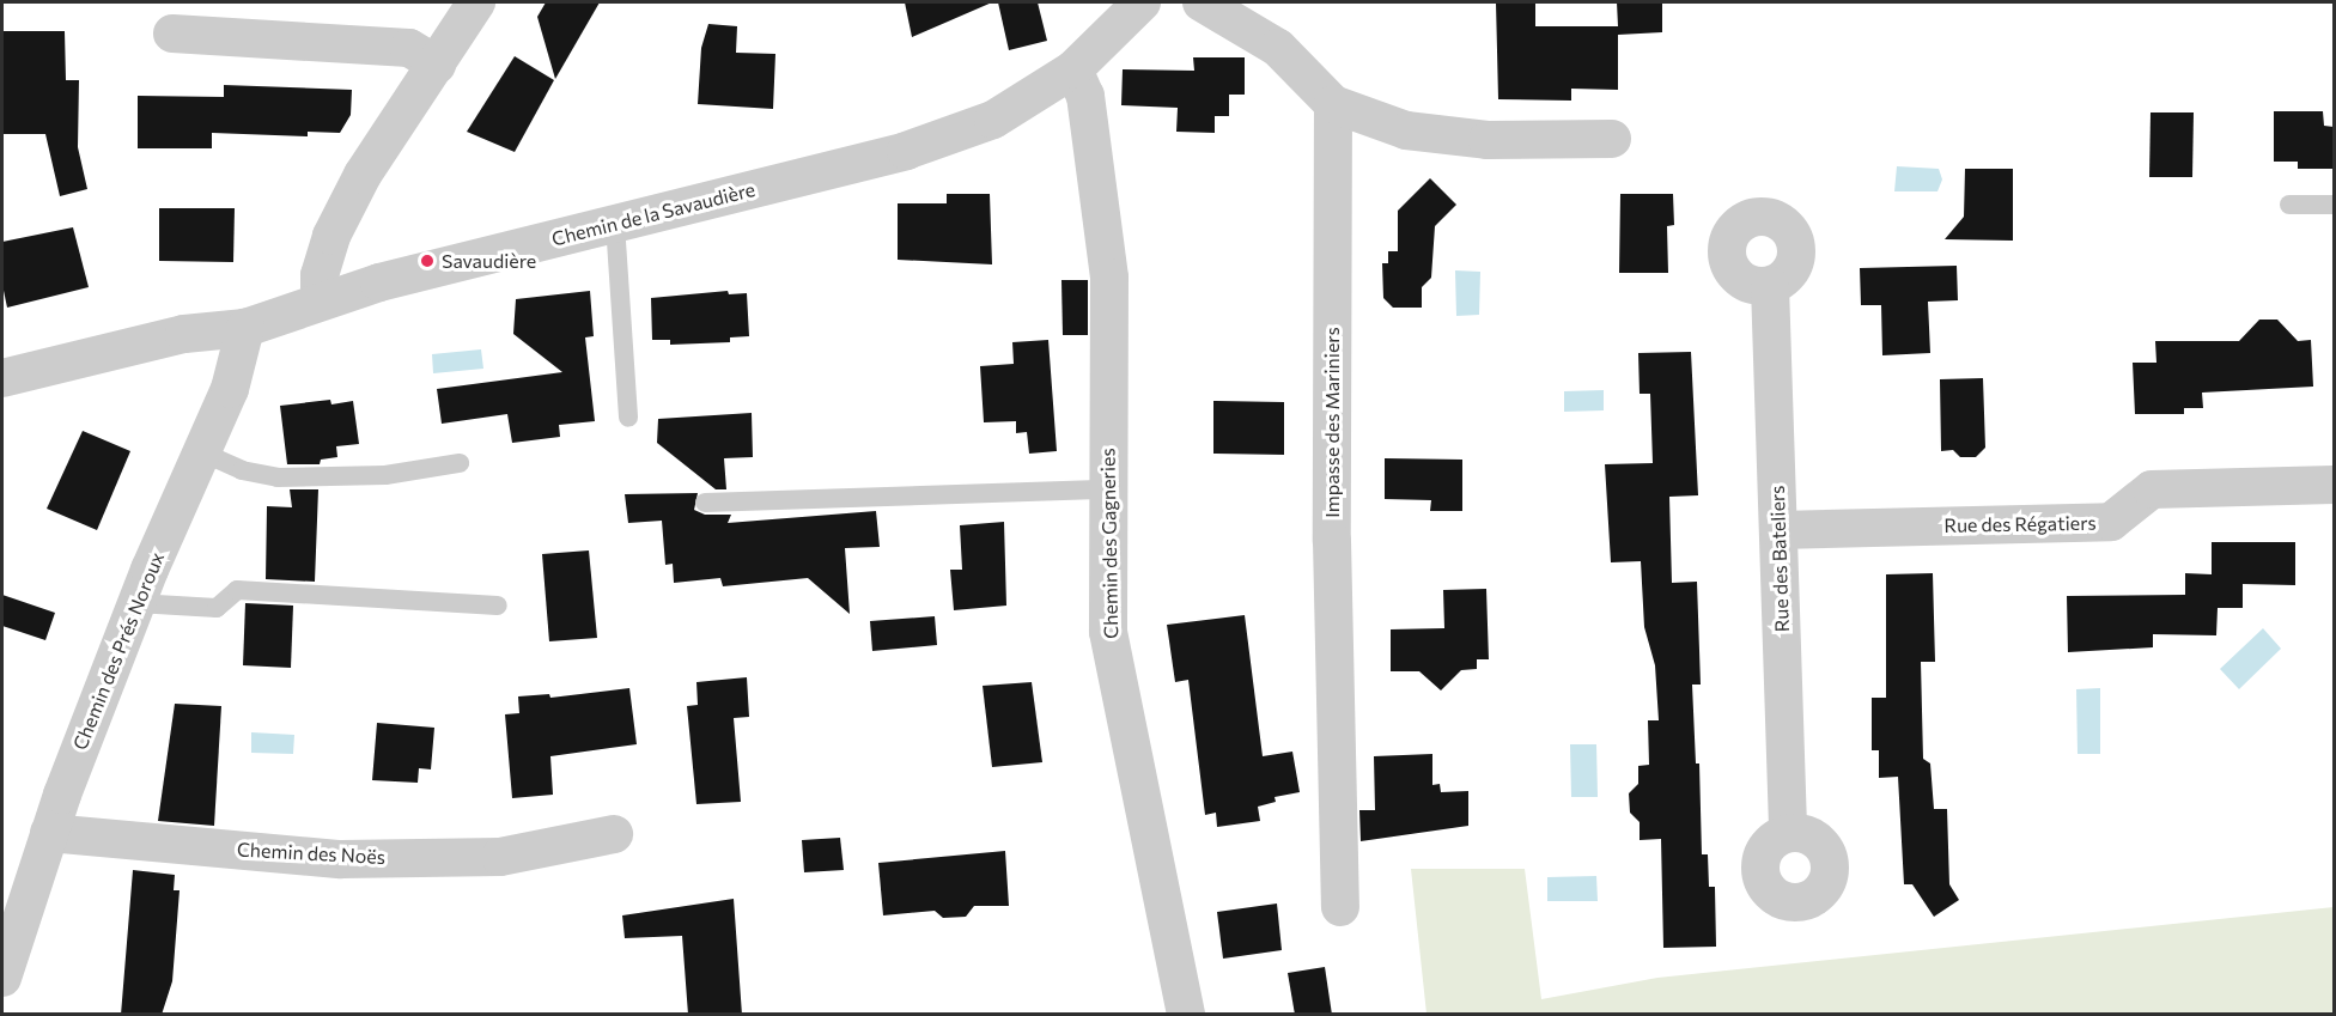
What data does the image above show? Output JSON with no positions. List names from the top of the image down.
{
  "streets": {
    "street": [
      "Chemin de la Savaudière",
      "Impasse des Mariniers",
      "Rue des Régatiers",
      "Chemin des Gagneries",
      "Rue des Bateliers",
      "Chemin des Prés Noroux",
      "Chemin des Noës"
    ]
  },
  "crossings": [
    ["Chemin de la Savaudière", "Chemin des Gagneries"],
    ["Chemin de la Savaudière", "Chemin des Prés Noroux"],
    ["Rue des Régatiers", "Rue des Bateliers"],
    ["Chemin des Prés Noroux", "Chemin des Noës"]
  ],
  "places": ["Savaudière"]
}
